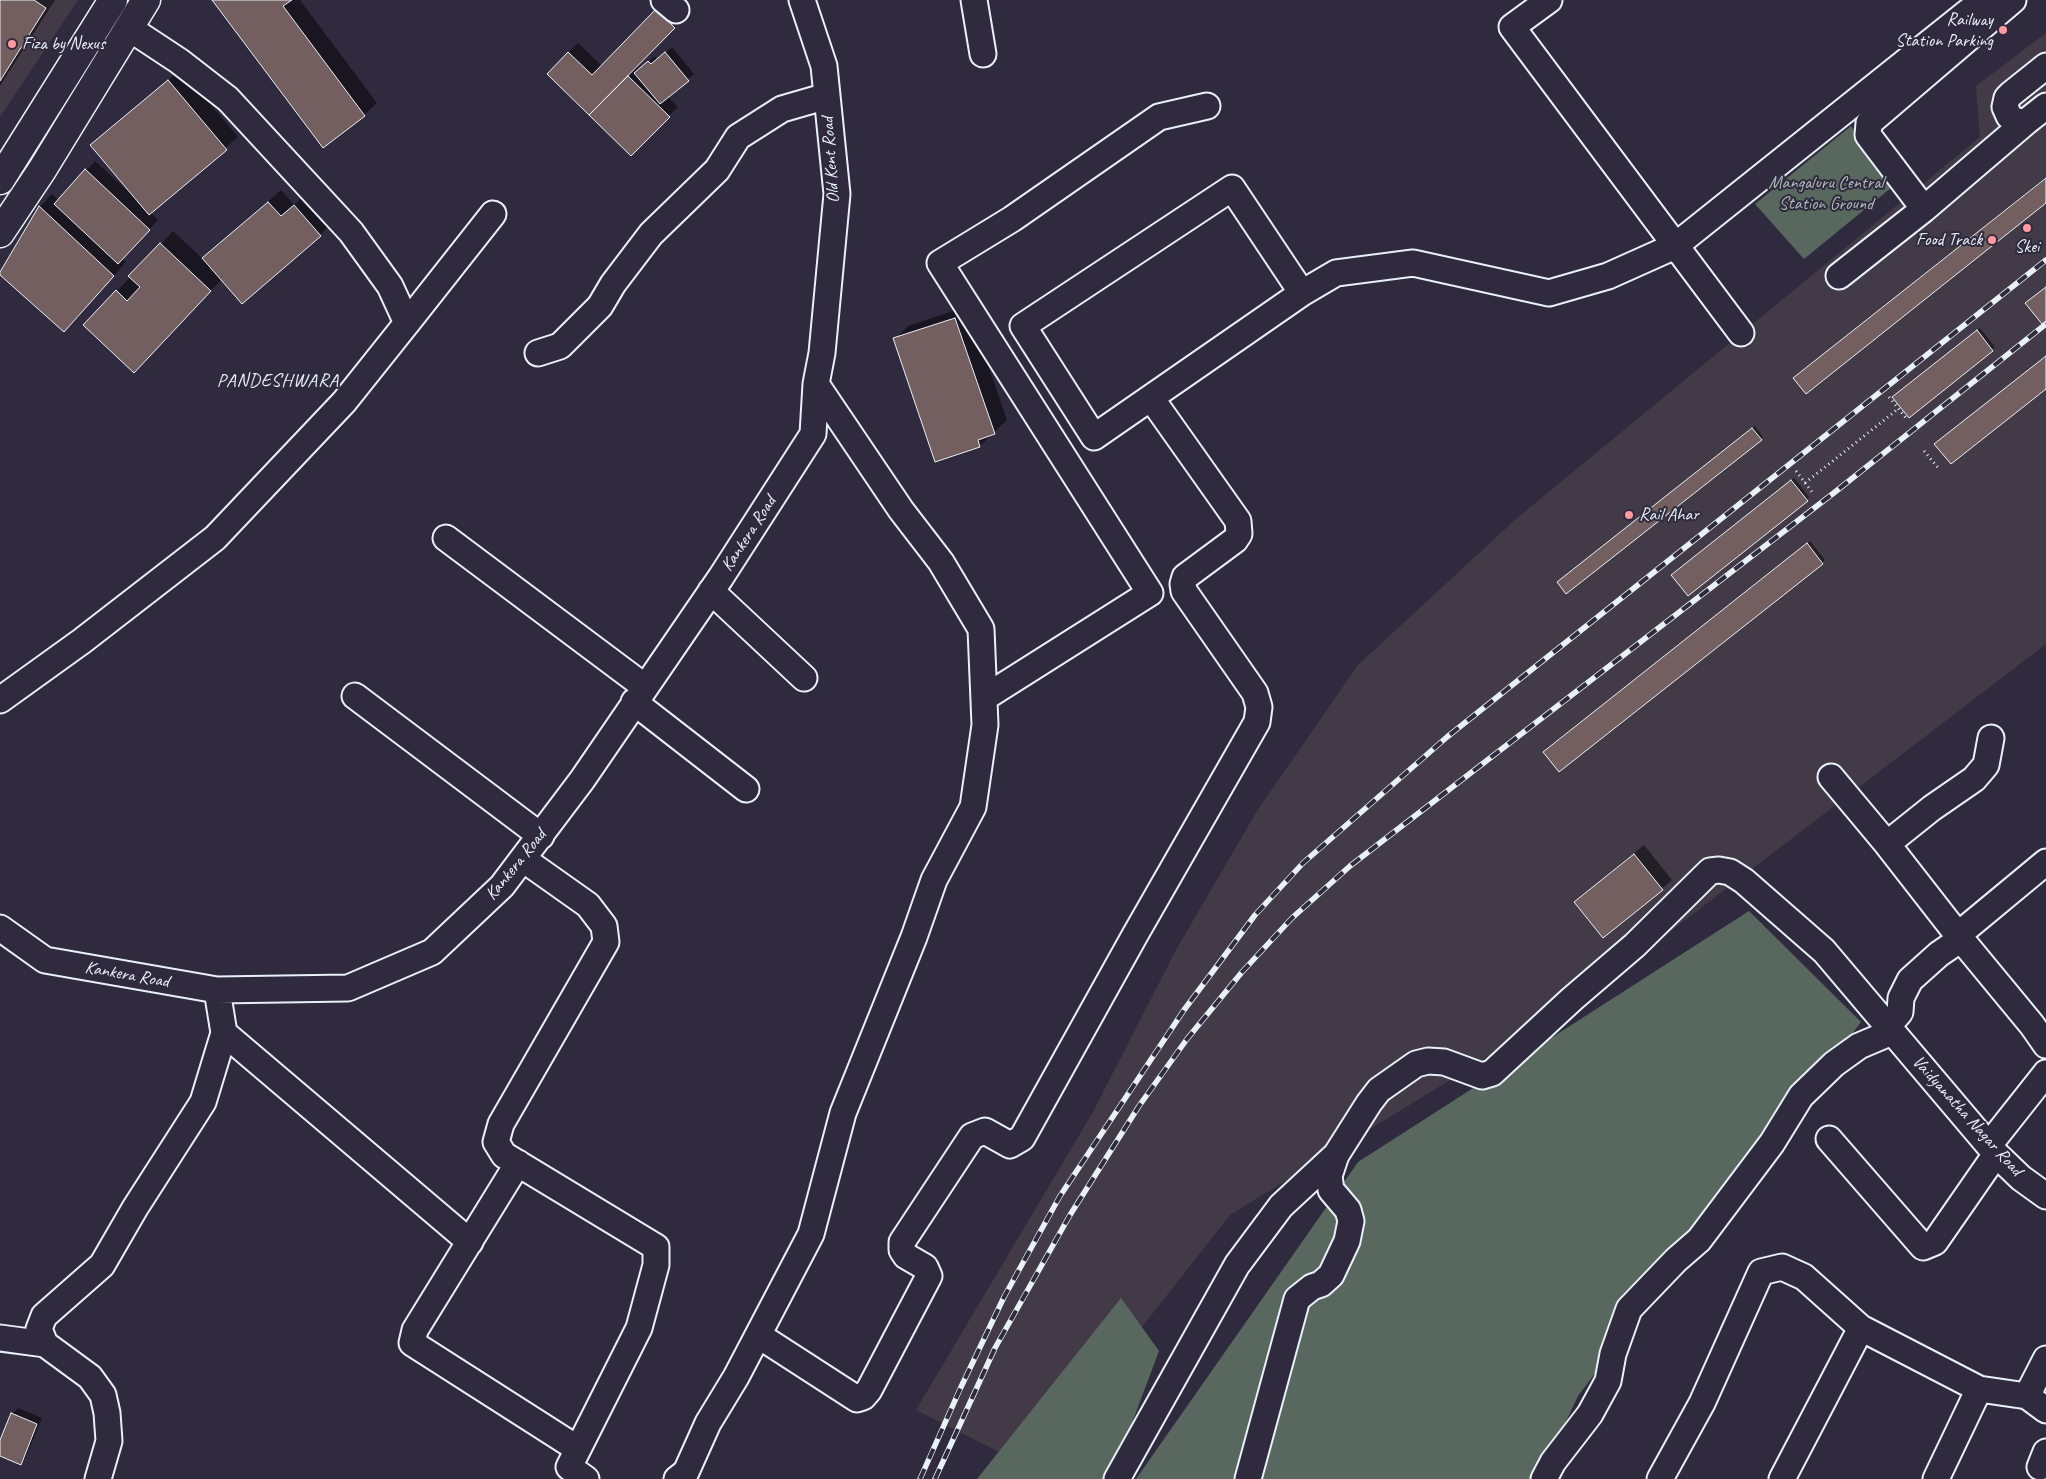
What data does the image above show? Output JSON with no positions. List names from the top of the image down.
{
  "streets": {
    "street": ["Old Kent Road", "Kankera Road", "Vaidyanatha Nagar Road"]
  },
  "crossings": [
    ["Old Kent Road", "Kankera Road"]
  ],
  "districts": ["PANDESHWARA"],
  "parks": ["Mangaluru Central Station Ground"],
  "places": [
    "Railway Station Parking",
    "Fiza by Nexus",
    "Skei",
    "Food Track",
    "Rail Ahar"
  ]
}
